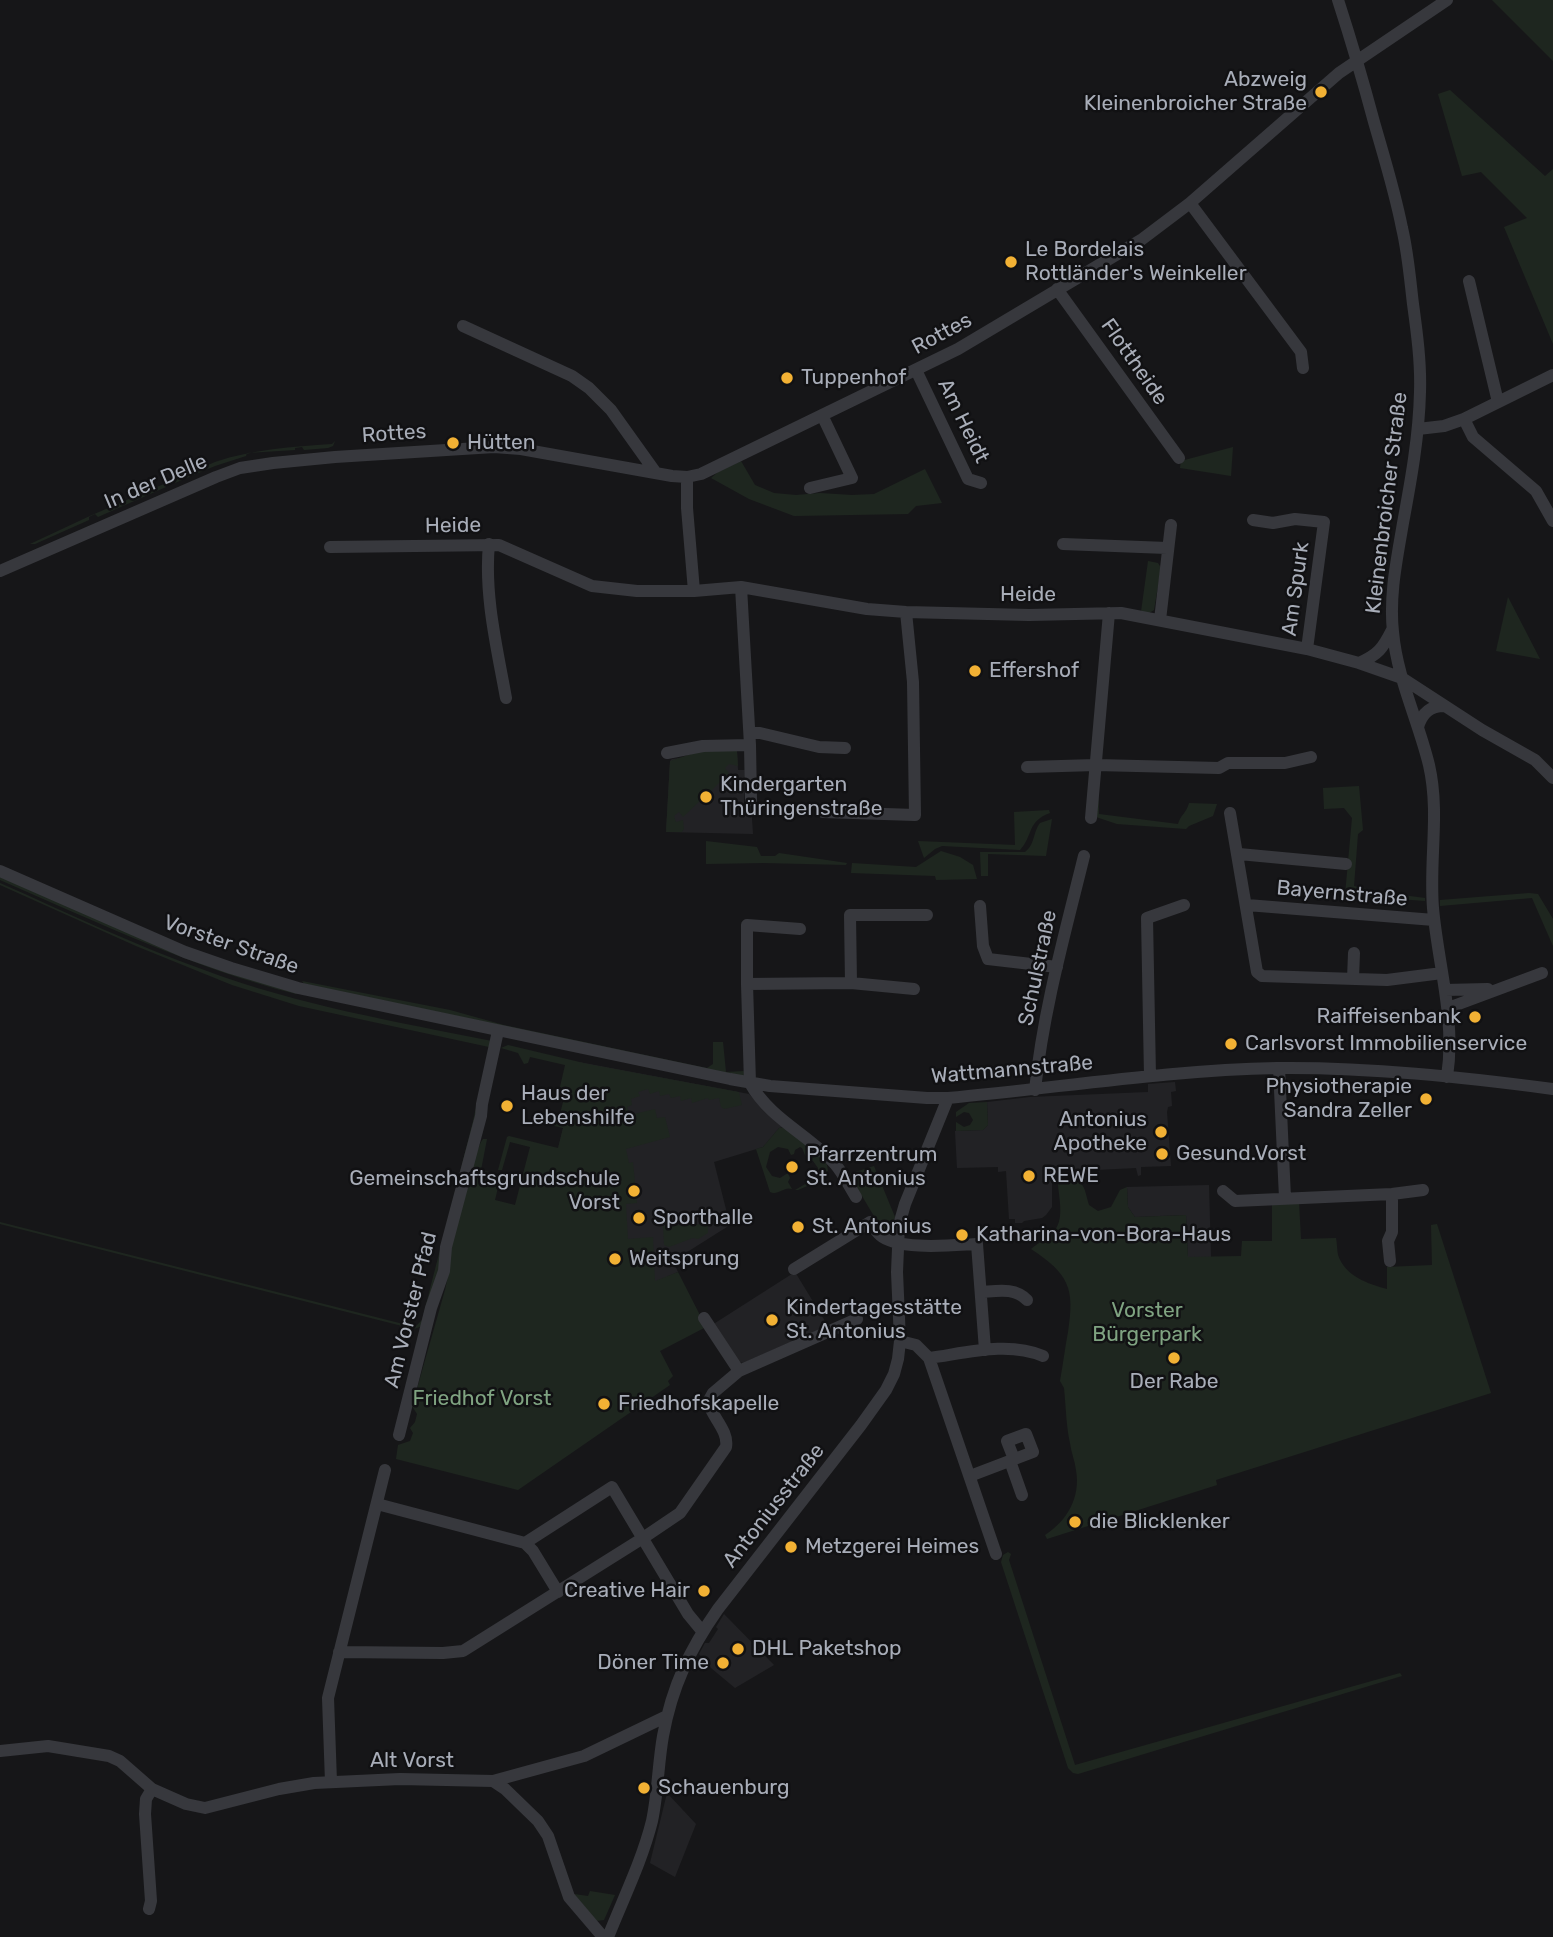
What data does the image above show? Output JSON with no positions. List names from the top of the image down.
{
  "streets": {
    "street": [
      "Rottes",
      "Flottheide",
      "Am Heidt",
      "In der Delle",
      "Kleinenbroicher Straße",
      "Heide",
      "Am Spurk",
      "Bayernstraße",
      "Vorster Straße",
      "Schulstraße",
      "Wattmannstraße",
      "Am Vorster Pfad",
      "Antoniusstraße",
      "Alt Vorst"
    ]
  },
  "crossings": [
    ["Rottes", "Flottheide"],
    ["Rottes", "Am Heidt"],
    ["Rottes", "In der Delle"],
    ["Rottes", "Kleinenbroicher Straße"],
    ["Kleinenbroicher Straße", "Heide"],
    ["Kleinenbroicher Straße", "Bayernstraße"],
    ["Kleinenbroicher Straße", "Wattmannstraße"],
    ["Heide", "Am Spurk"],
    ["Vorster Straße", "Wattmannstraße"],
    ["Schulstraße", "Wattmannstraße"],
    ["Wattmannstraße", "Am Vorster Pfad"],
    ["Wattmannstraße", "Antoniusstraße"],
    ["Antoniusstraße", "Alt Vorst"]
  ],
  "parks": ["Vorster Bürgerpark", "Friedhof Vorst"],
  "places": [
    "Abzweig Kleinenbroicher Straße",
    "Le Bordelais Rottländer's Weinkeller",
    "Tuppenhof",
    "Hütten",
    "Effershof",
    "Kindergarten Thüringenstraße",
    "Raiffeisenbank",
    "Carlsvorst Immobilienservice",
    "Physiotherapie Sandra Zeller",
    "Haus der Lebenshilfe",
    "Antonius Apotheke",
    "Gesund.Vorst",
    "Pfarrzentrum St. Antonius",
    "REWE",
    "Gemeinschaftsgrundschule Vorst",
    "Sporthalle",
    "St. Antonius",
    "Katharina-von-Bora-Haus",
    "Weitsprung",
    "Kindertagesstätte St. Antonius",
    "Der Rabe",
    "Friedhofskapelle",
    "die Blicklenker",
    "Metzgerei Heimes",
    "Creative Hair",
    "DHL Paketshop",
    "Döner Time",
    "Schauenburg"
  ]
}
